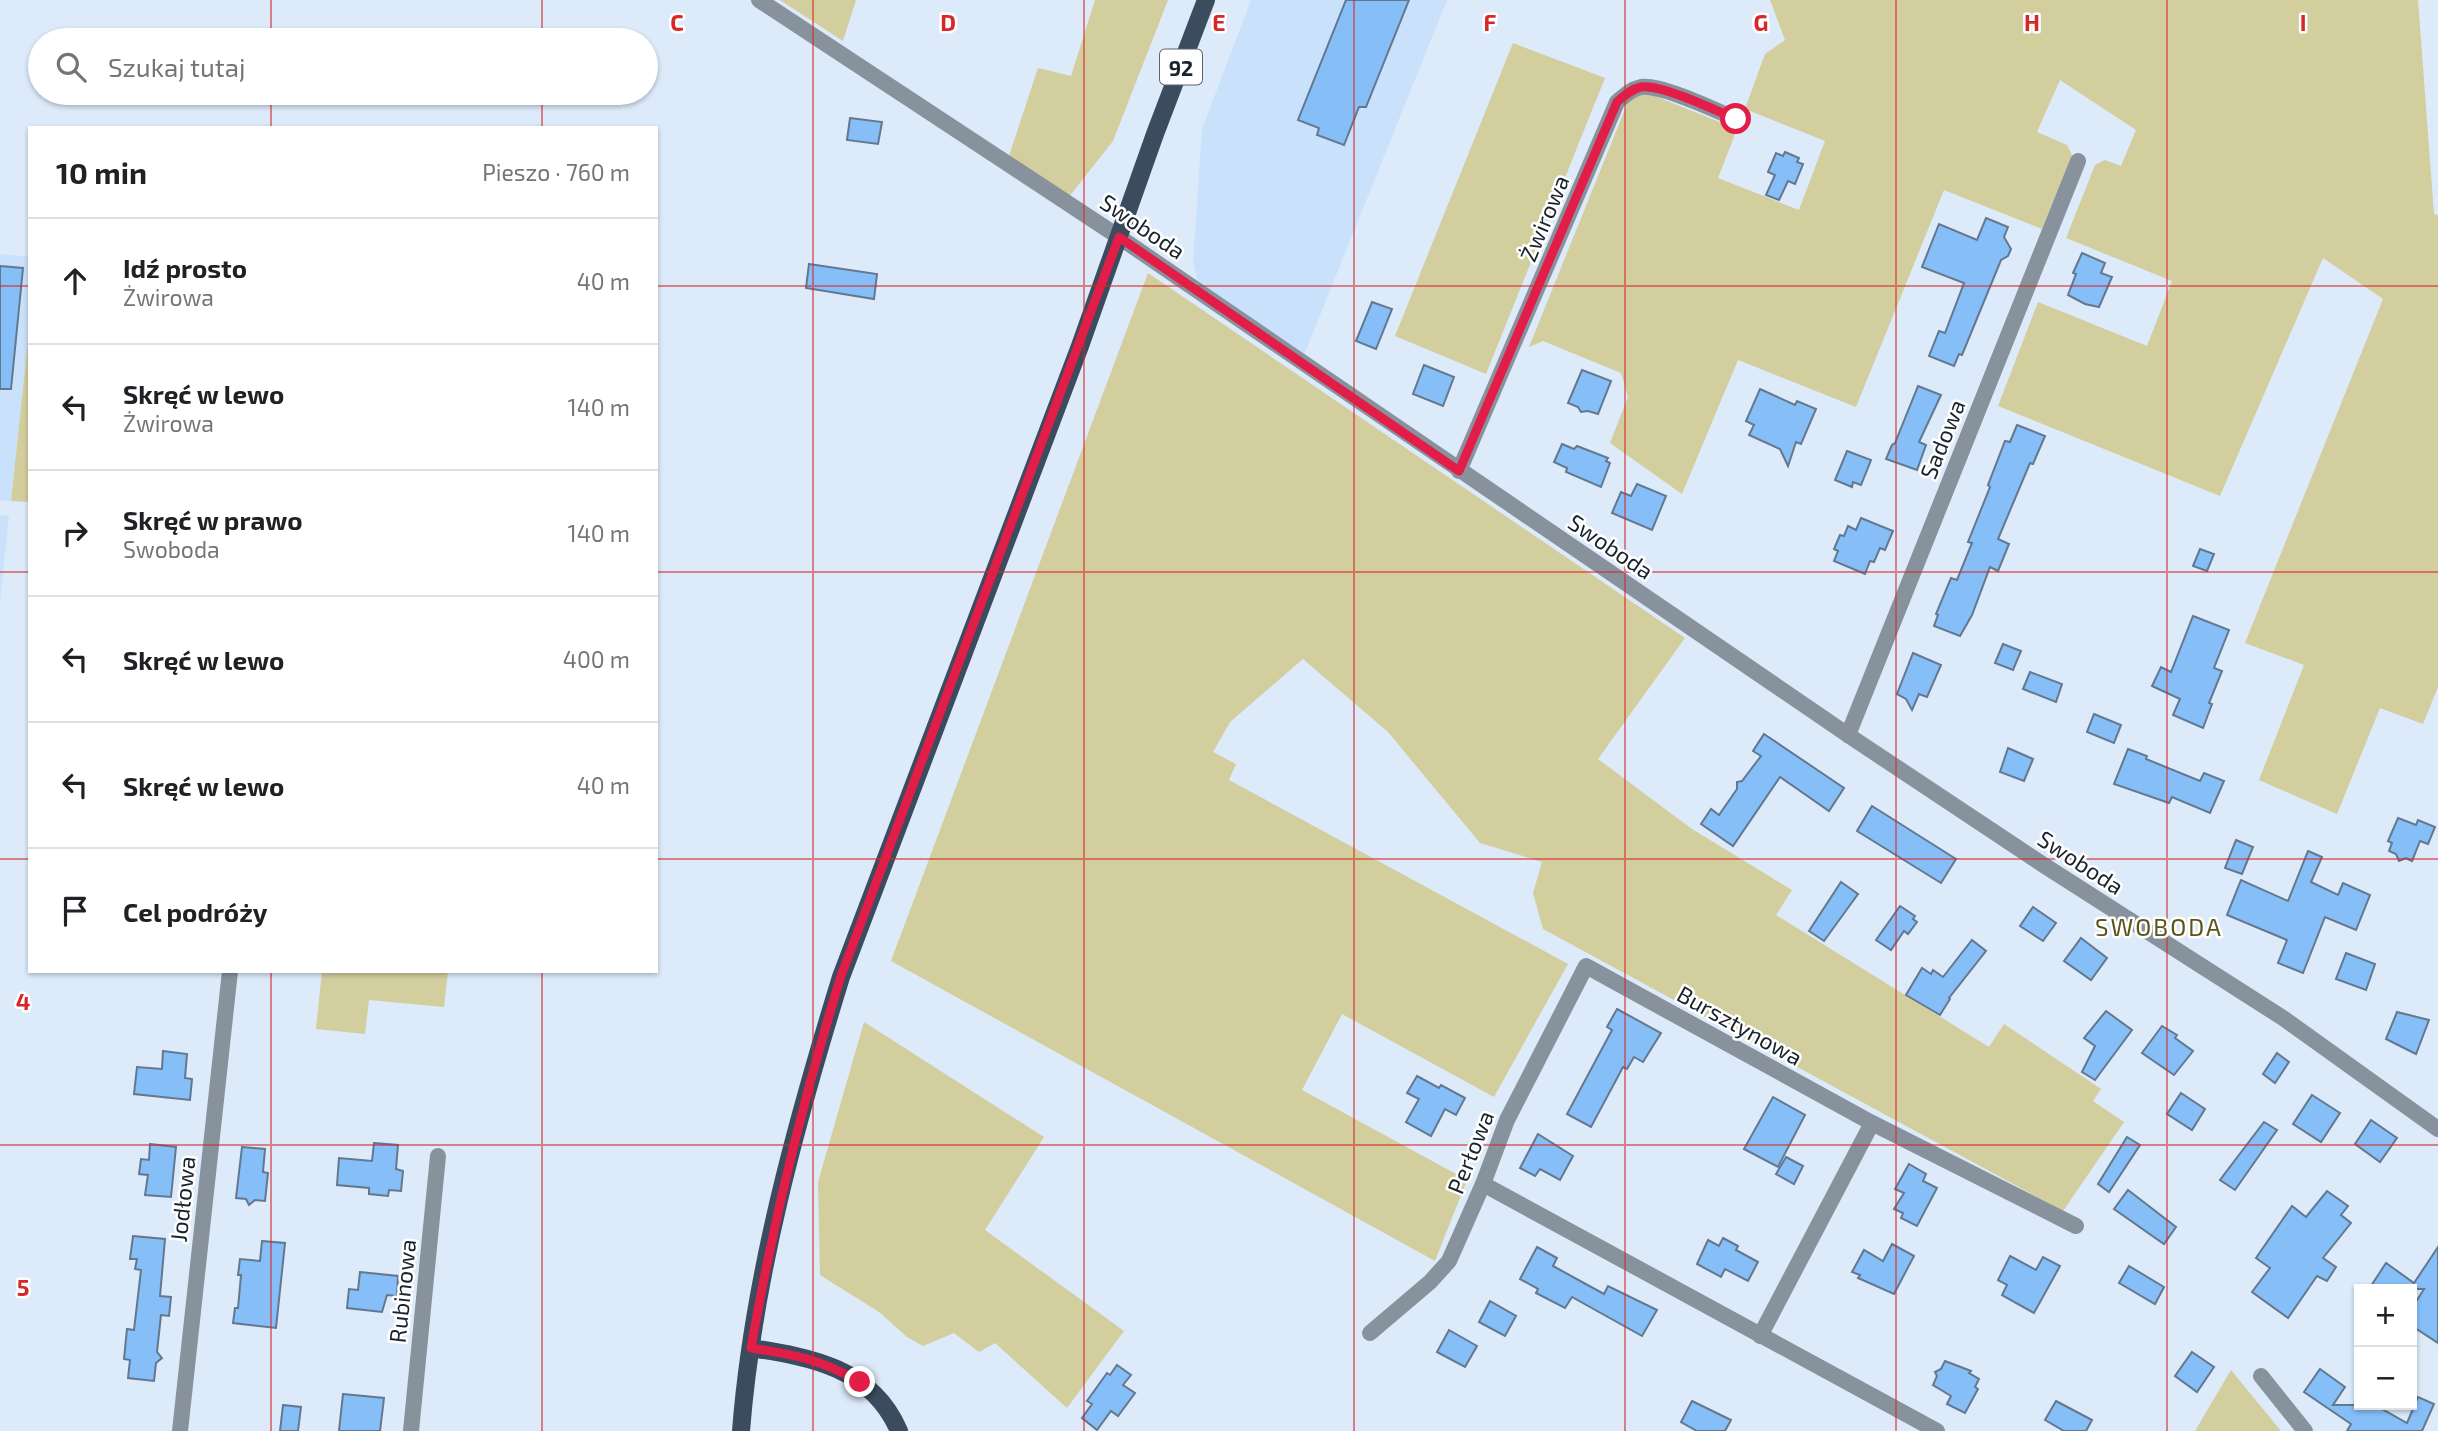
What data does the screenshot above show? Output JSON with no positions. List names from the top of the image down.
{
  "streets": {
    "main road": ["92"],
    "street": [
      "Żwirowa",
      "Swoboda",
      "Sadowa",
      "Bursztynowa",
      "Perłowa",
      "Jodłowa",
      "Rubinowa"
    ]
  },
  "crossings": [
    ["92", "Swoboda"],
    ["Żwirowa", "Swoboda"],
    ["Swoboda", "Sadowa"],
    ["Bursztynowa", "Perłowa"]
  ],
  "districts": ["SWOBODA"],
  "page": {
    "search": "Szukaj tutaj",
    "heading": ["10 min", "Pieszo · 760 m"],
    "list": [
      ["Idź prosto", "Żwirowa", "40 m"],
      ["Skręć w lewo", "Żwirowa", "140 m"],
      ["Skręć w prawo", "Swoboda", "140 m"],
      ["Skręć w lewo", "400 m"],
      ["Skręć w lewo", "40 m"],
      "Cel podróży"
    ],
    "map_buttons": ["+", "−"]
  },
  "grid": {
    "columns": [
      "C",
      "D",
      "E",
      "F",
      "G",
      "H",
      "I"
    ],
    "rows": ["4", "5"]
  }
}
